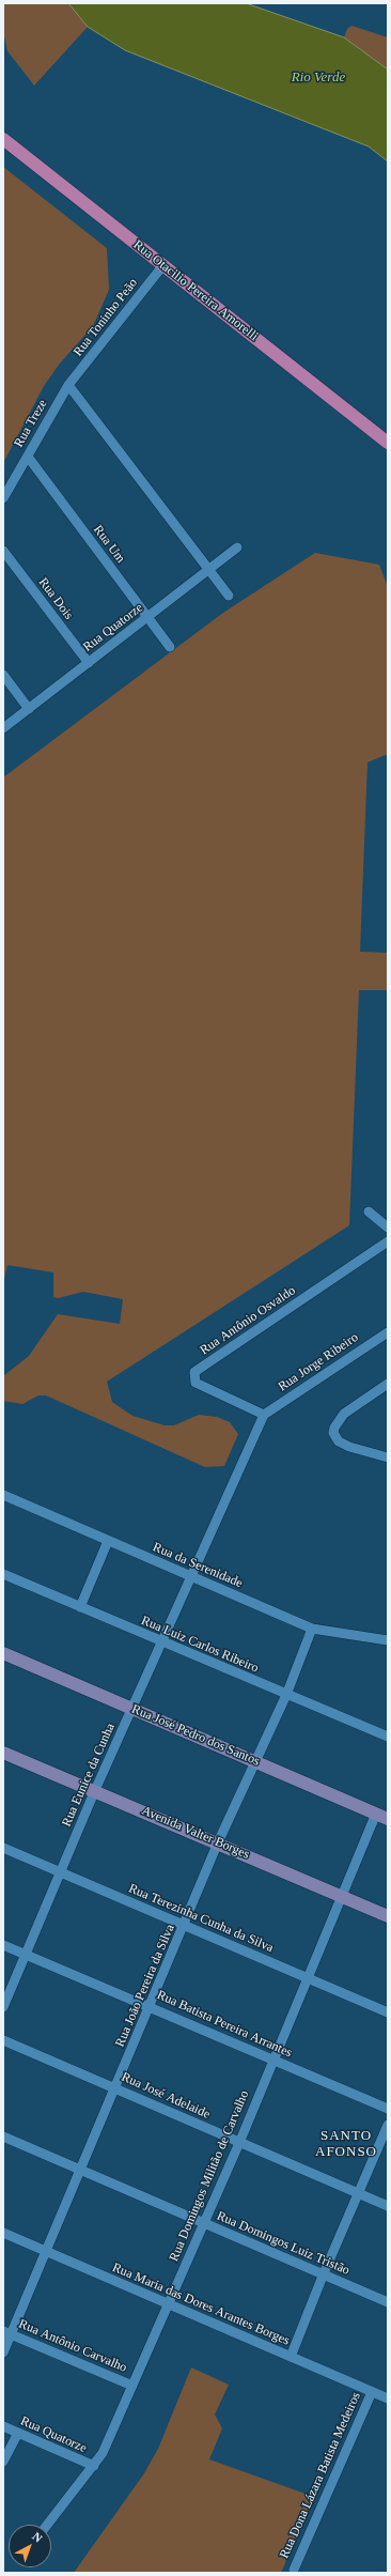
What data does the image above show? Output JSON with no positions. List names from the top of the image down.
{
  "streets": {
    "main road": ["Rua Otacilio Pereira Amorelli"],
    "street": [
      "Rua Toninho Peão",
      "Rua Treze",
      "Rua Um",
      "Rua Dois",
      "Rua Quatorze",
      "Rua Antônio Osvaldo",
      "Rua Jorge Ribeiro",
      "Rua da Serenidade",
      "Rua Luiz Carlos Ribeiro",
      "Rua José Pedro dos Santos",
      "Rua Eunice da Cunha",
      "Avenida Valter Borges",
      "Rua Terezinha Cunha da Silva",
      "Rua João Pereira da Silva",
      "Rua Batista Pereira Arrantes",
      "Rua José Adelaide",
      "Rua Domingos Militão de Carvalho",
      "Rua Domingos Luiz Tristão",
      "Rua Maria das Dores Arantes Borges",
      "Rua Antônio Carvalho",
      "Rua Dona Lázara Batista Medeiros"
    ]
  },
  "crossings": [
    ["Rua Otacilio Pereira Amorelli", "Rua Toninho Peão"],
    ["Rua Toninho Peão", "Rua Treze"],
    ["Rua Treze", "Rua Um"],
    ["Rua Um", "Rua Quatorze"],
    ["Rua Dois", "Rua Quatorze"],
    ["Rua Quatorze", "Rua Domingos Militão de Carvalho"],
    ["Rua Antônio Osvaldo", "Rua Jorge Ribeiro"],
    ["Rua Antônio Osvaldo", "Rua Eunice da Cunha"],
    ["Rua Jorge Ribeiro", "Rua Eunice da Cunha"],
    ["Rua da Serenidade", "Rua Eunice da Cunha"],
    ["Rua da Serenidade", "Rua João Pereira da Silva"],
    ["Rua Luiz Carlos Ribeiro", "Rua Eunice da Cunha"],
    ["Rua Luiz Carlos Ribeiro", "Rua João Pereira da Silva"],
    ["Rua José Pedro dos Santos", "Rua Eunice da Cunha"],
    ["Rua José Pedro dos Santos", "Rua João Pereira da Silva"],
    ["Rua José Pedro dos Santos", "Rua Domingos Militão de Carvalho"],
    ["Rua Eunice da Cunha", "Avenida Valter Borges"],
    ["Rua Eunice da Cunha", "Rua Terezinha Cunha da Silva"],
    ["Rua Eunice da Cunha", "Rua Batista Pereira Arrantes"],
    ["Avenida Valter Borges", "Rua João Pereira da Silva"],
    ["Avenida Valter Borges", "Rua Domingos Militão de Carvalho"],
    ["Rua Terezinha Cunha da Silva", "Rua João Pereira da Silva"],
    ["Rua Terezinha Cunha da Silva", "Rua Domingos Militão de Carvalho"],
    ["Rua João Pereira da Silva", "Rua Batista Pereira Arrantes"],
    ["Rua João Pereira da Silva", "Rua José Adelaide"],
    ["Rua João Pereira da Silva", "Rua Domingos Luiz Tristão"],
    ["Rua João Pereira da Silva", "Rua Maria das Dores Arantes Borges"],
    ["Rua João Pereira da Silva", "Rua Antônio Carvalho"],
    ["Rua Batista Pereira Arrantes", "Rua Domingos Militão de Carvalho"],
    ["Rua José Adelaide", "Rua Domingos Militão de Carvalho"],
    ["Rua Domingos Militão de Carvalho", "Rua Domingos Luiz Tristão"],
    ["Rua Domingos Militão de Carvalho", "Rua Maria das Dores Arantes Borges"],
    ["Rua Domingos Militão de Carvalho", "Rua Antônio Carvalho"],
    ["Rua Maria das Dores Arantes Borges", "Rua Dona Lázara Batista Medeiros"]
  ],
  "districts": ["SANTO AFONSO"],
  "water": ["Rio Verde"],
  "north": "top right"
}
